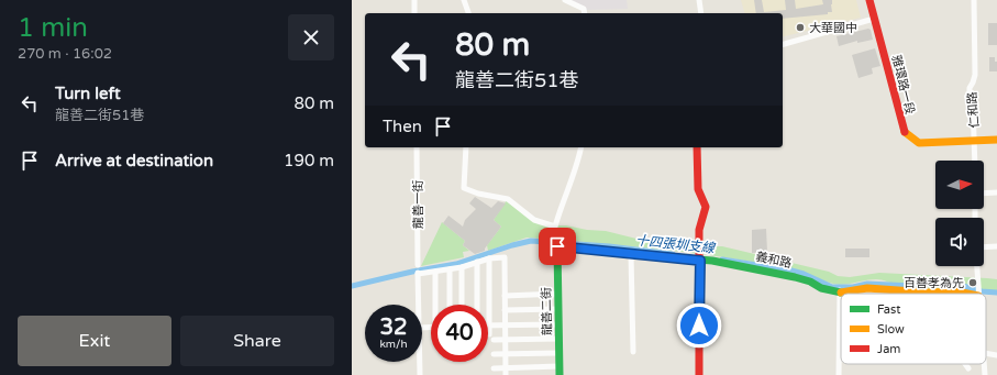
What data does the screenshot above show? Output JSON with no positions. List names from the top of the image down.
{
  "streets": {
    "street": [
      "雅環路一段",
      "仁和路",
      "龍善一街",
      "義和路",
      "龍善二街"
    ]
  },
  "crossings": [
    ["雅環路一段", "仁和路"],
    ["義和路", "龍善二街"]
  ],
  "water": ["十四張圳支線"],
  "places": ["大華國中", "百善孝為先"],
  "legend": ["Fast", "Slow", "Jam"],
  "north": "right",
  "page": {
    "heading": ["1 min", "270 m · 16:02"],
    "turn": ["80 m", "龍善二街51巷"],
    "list": [
      {
        "name": "Turn left",
        "note": "龍善二街51巷",
        "value": "80 m"
      },
      {
        "name": "Arrive at destination",
        "value": "190 m"
      }
    ],
    "then": "Then",
    "speed": "32 km/h",
    "limit": "40",
    "buttons": ["Exit", "Share"]
  }
}
